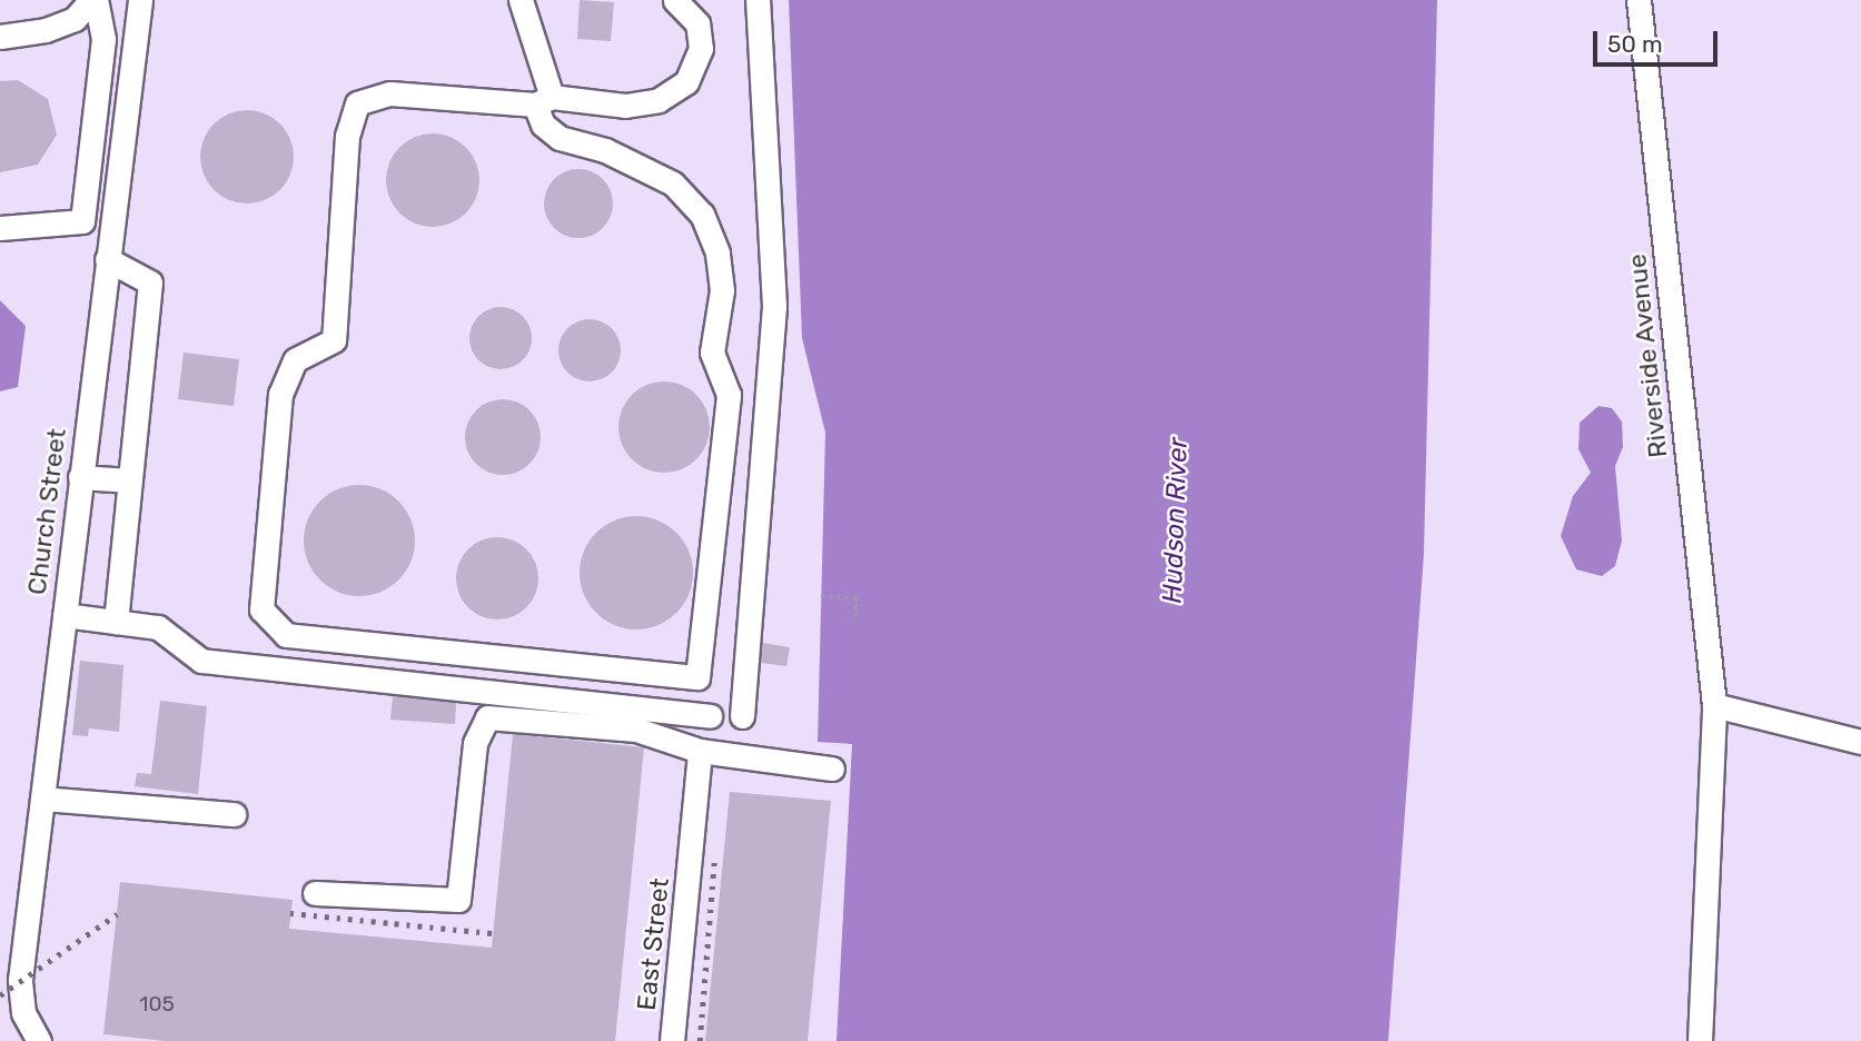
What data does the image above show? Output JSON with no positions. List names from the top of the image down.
{
  "streets": {
    "street": ["Riverside Avenue", "Church Street", "East Street"]
  },
  "water": ["Hudson River"],
  "house_numbers": ["105"],
  "scale_bar": "50 m"
}
